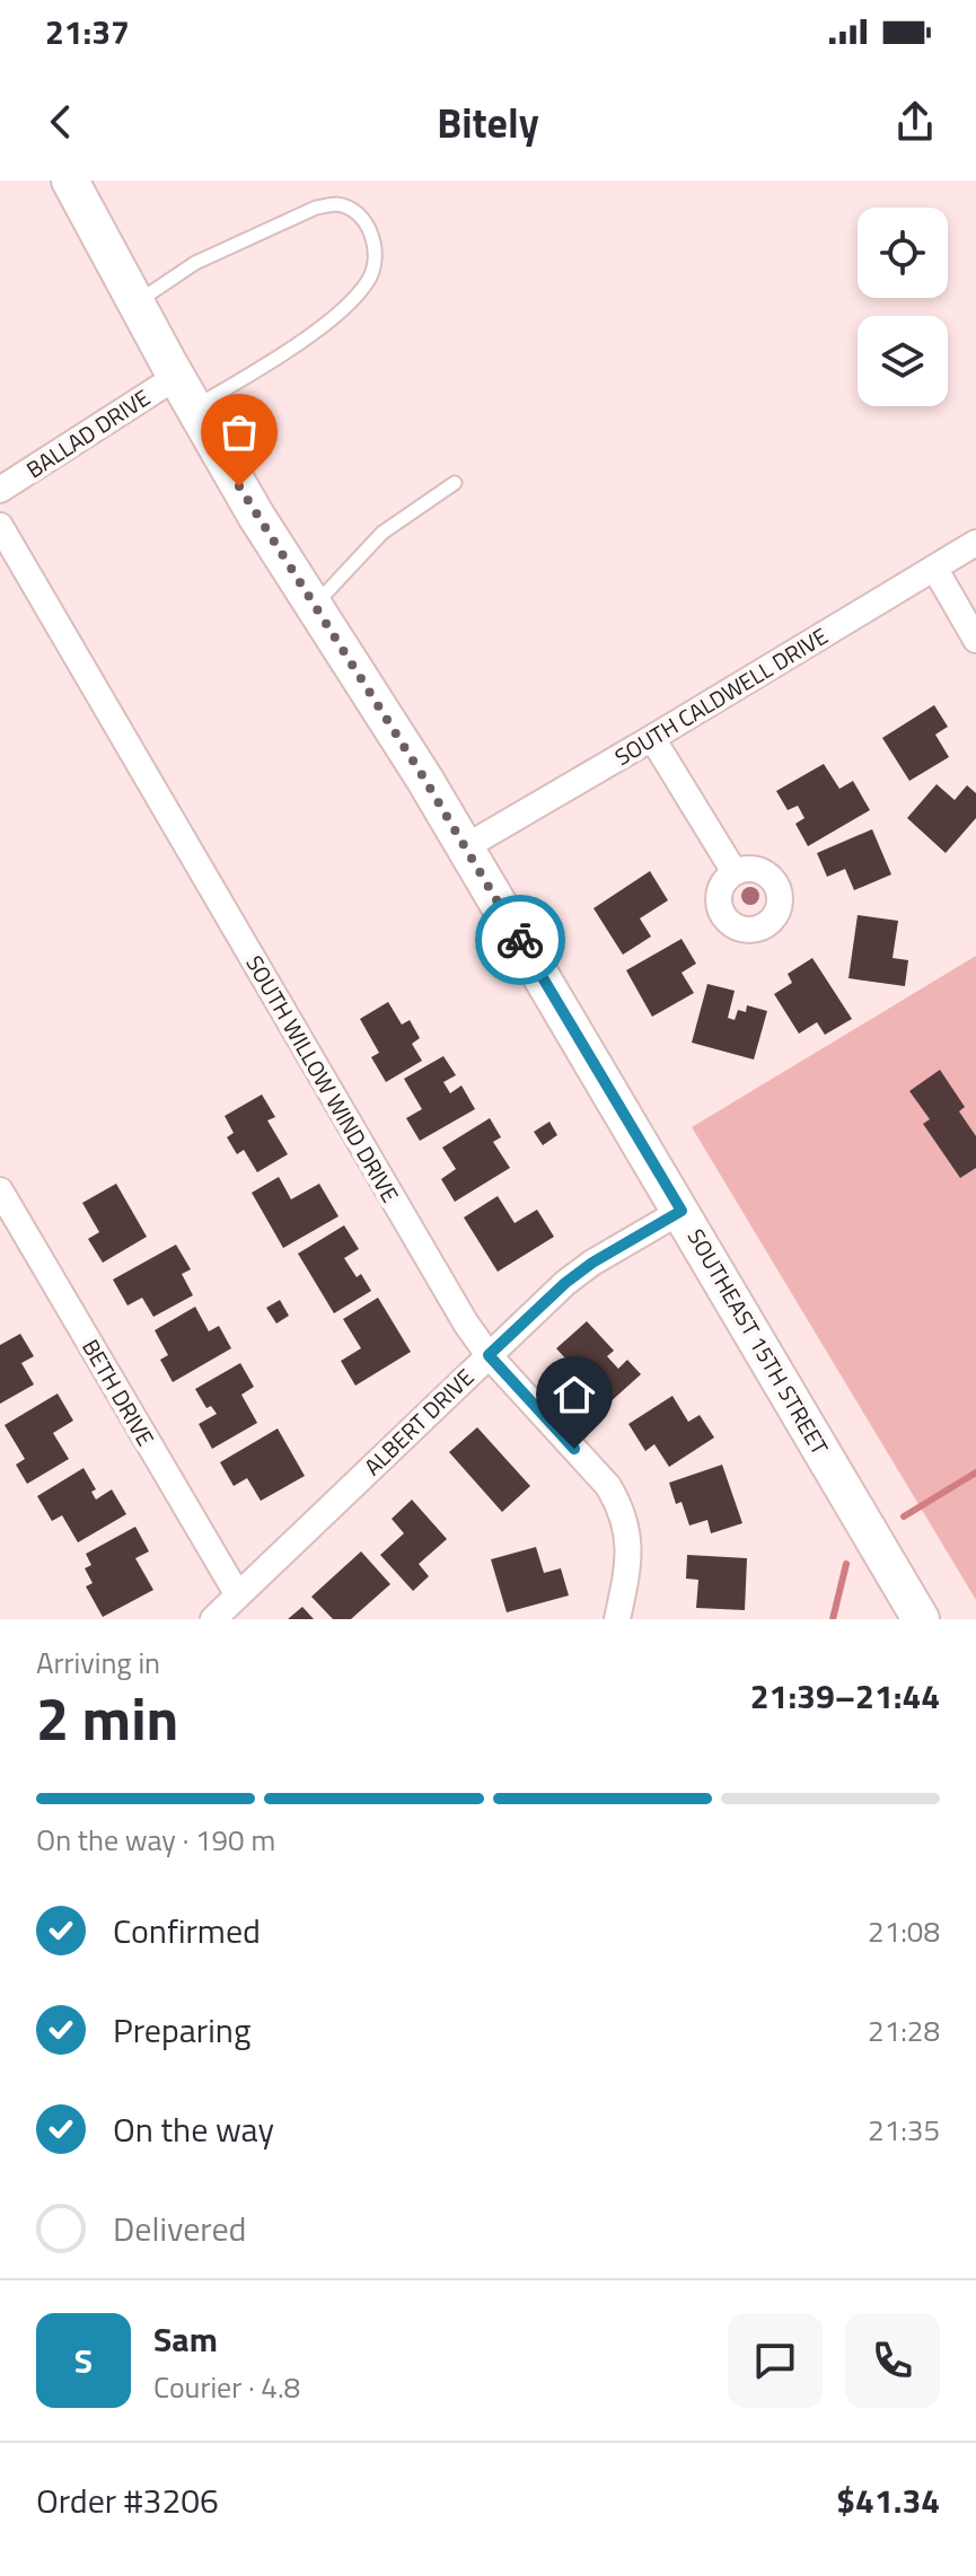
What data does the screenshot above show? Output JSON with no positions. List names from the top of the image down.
{
  "streets": {
    "main road": ["SOUTHEAST 15TH STREET"],
    "street": [
      "BALLAD DRIVE",
      "SOUTH CALDWELL DRIVE",
      "SOUTH WILLOW WIND DRIVE",
      "BETH DRIVE",
      "ALBERT DRIVE"
    ]
  },
  "crossings": [
    ["BALLAD DRIVE", "SOUTHEAST 15TH STREET"],
    ["SOUTH CALDWELL DRIVE", "SOUTHEAST 15TH STREET"],
    ["SOUTH WILLOW WIND DRIVE", "ALBERT DRIVE"],
    ["SOUTHEAST 15TH STREET", "ALBERT DRIVE"],
    ["BETH DRIVE", "ALBERT DRIVE"]
  ],
  "page": {
    "status": "21:37",
    "header": "Bitely",
    "heading": ["2 min", "Arriving in", "21:39–21:44"],
    "panel": [
      "Sam",
      "Courier · 4.8",
      "Order #3206",
      "$41.34"
    ],
    "bar": "On the way · 190 m",
    "list": [
      ["Confirmed", "21:08"],
      ["Preparing", "21:28"],
      ["On the way", "21:35"],
      "Delivered"
    ],
    "round": "S"
  }
}
